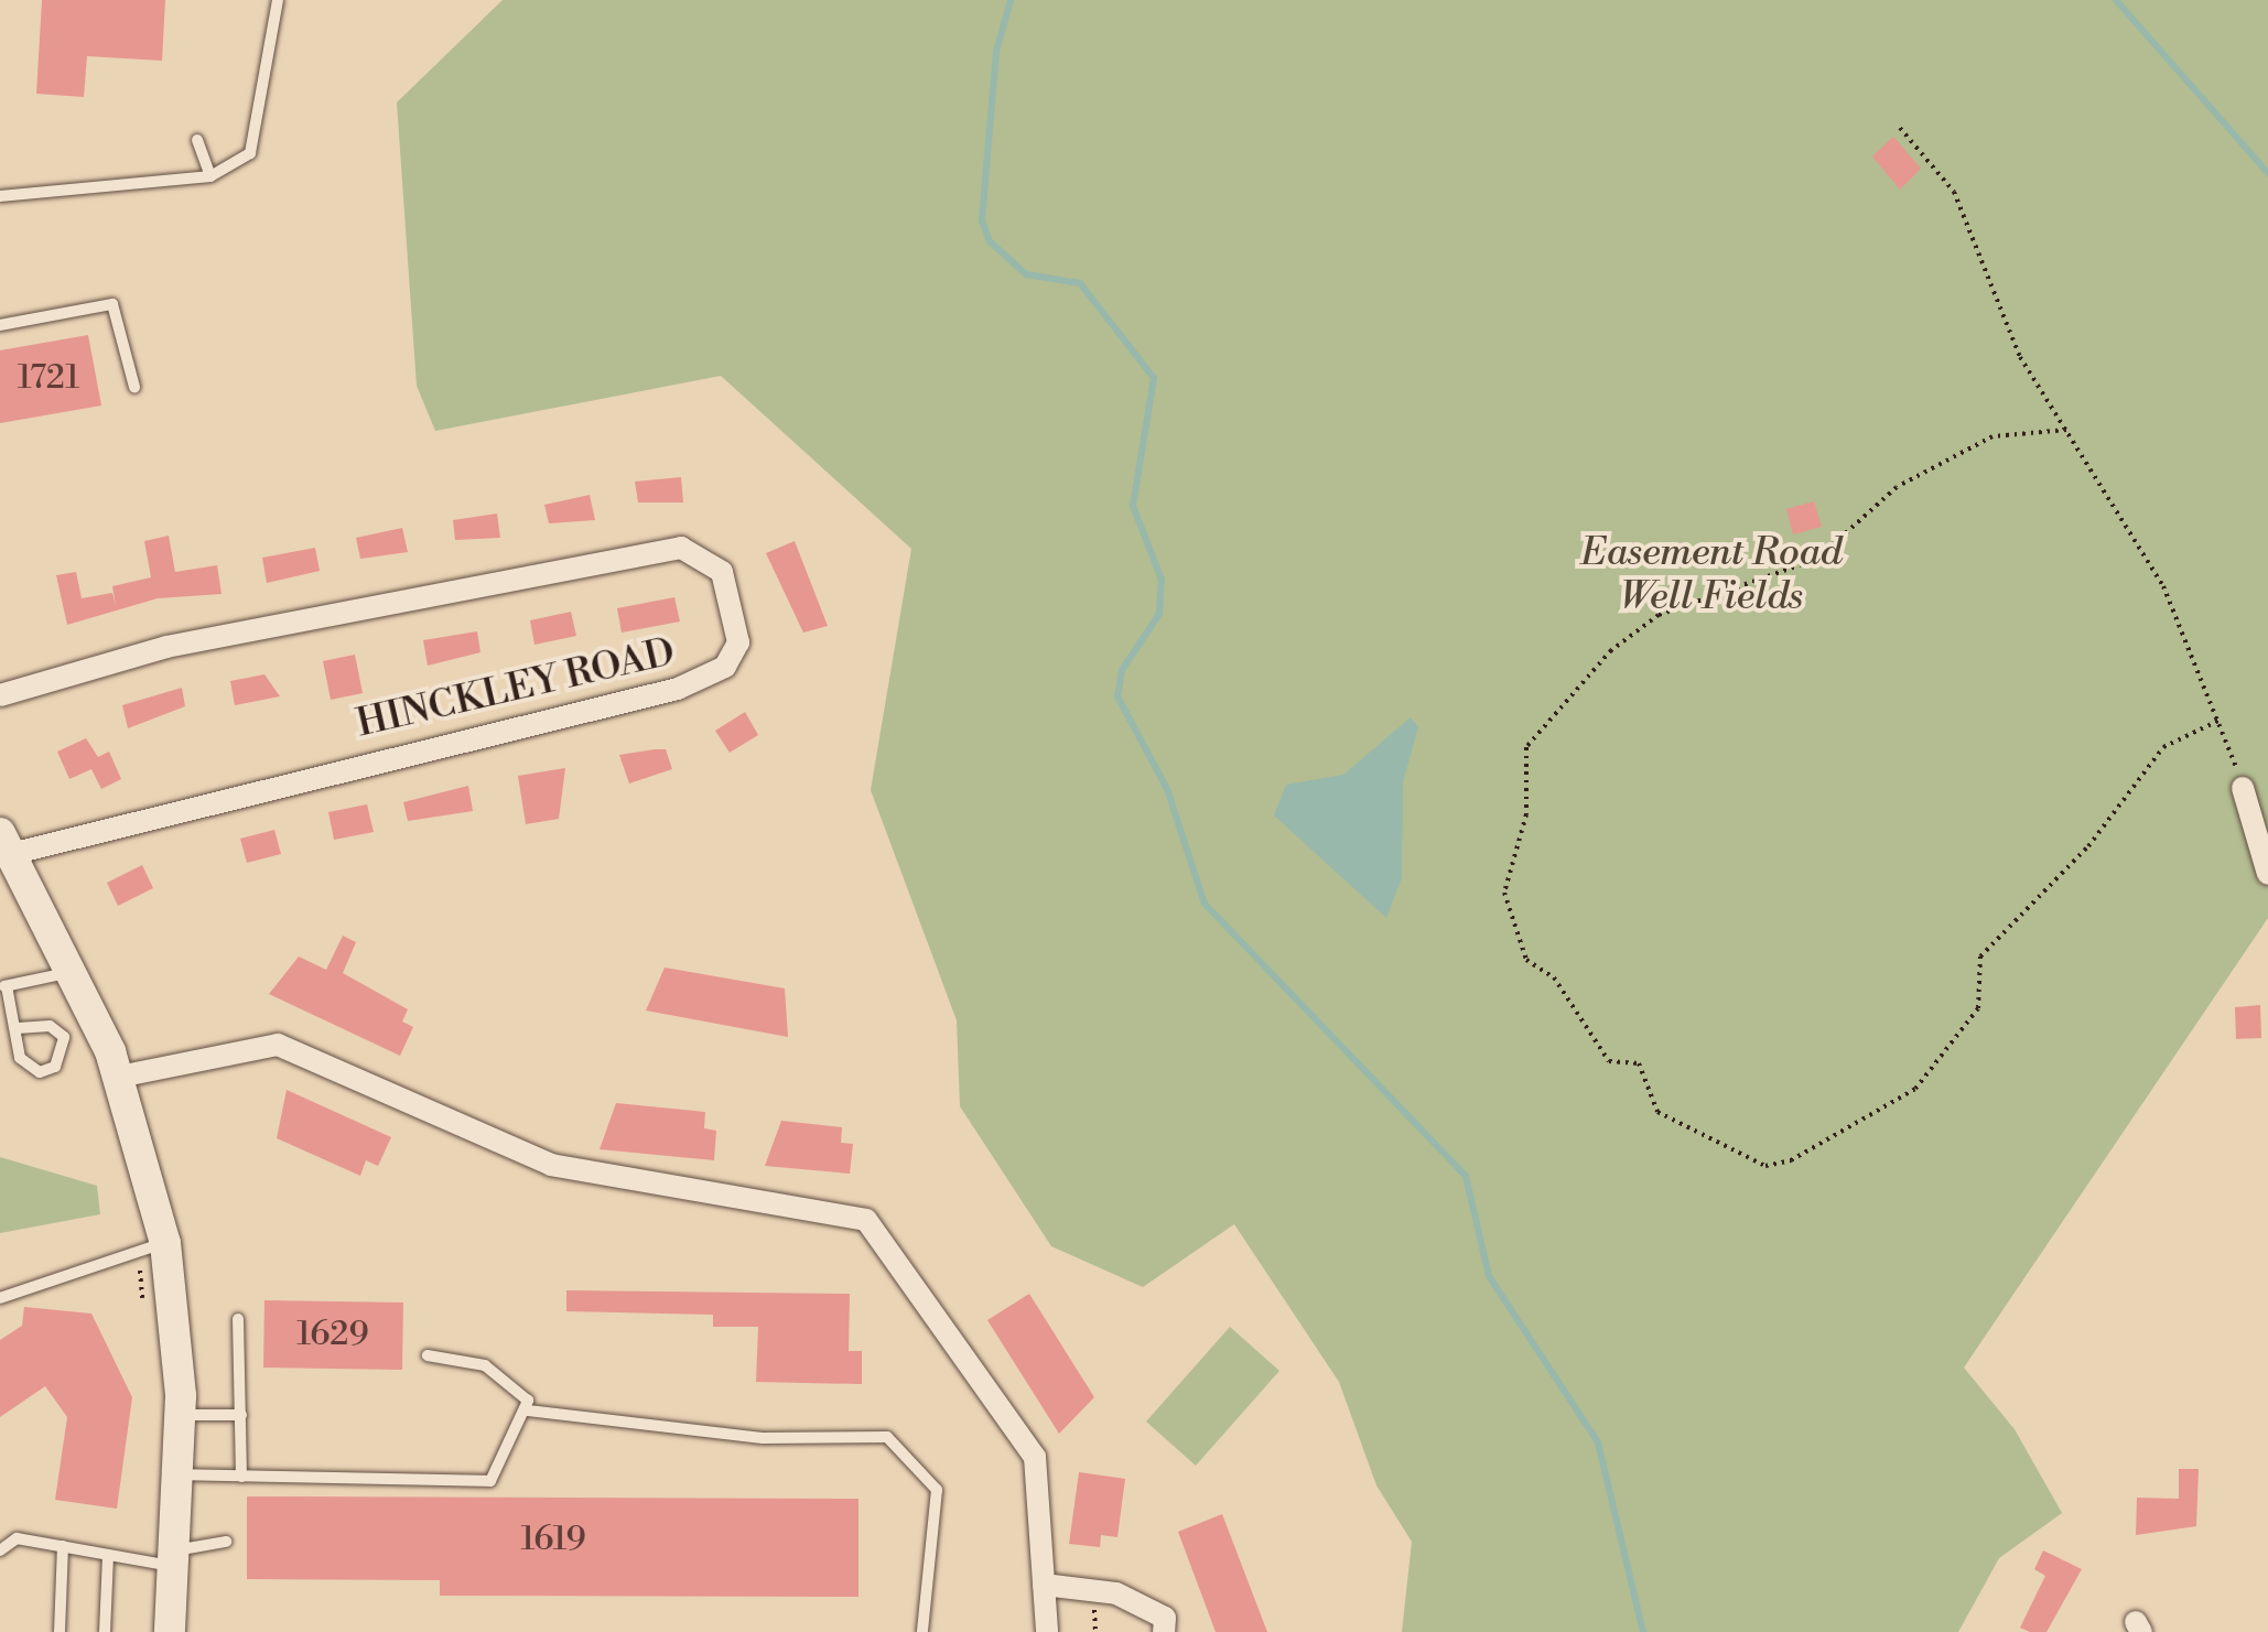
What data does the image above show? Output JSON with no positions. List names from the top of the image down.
{
  "streets": {
    "street": ["HINCKLEY ROAD"]
  },
  "parks": ["Easement Road Well Fields"],
  "house_numbers": ["1721", "1629", "1619"]
}
